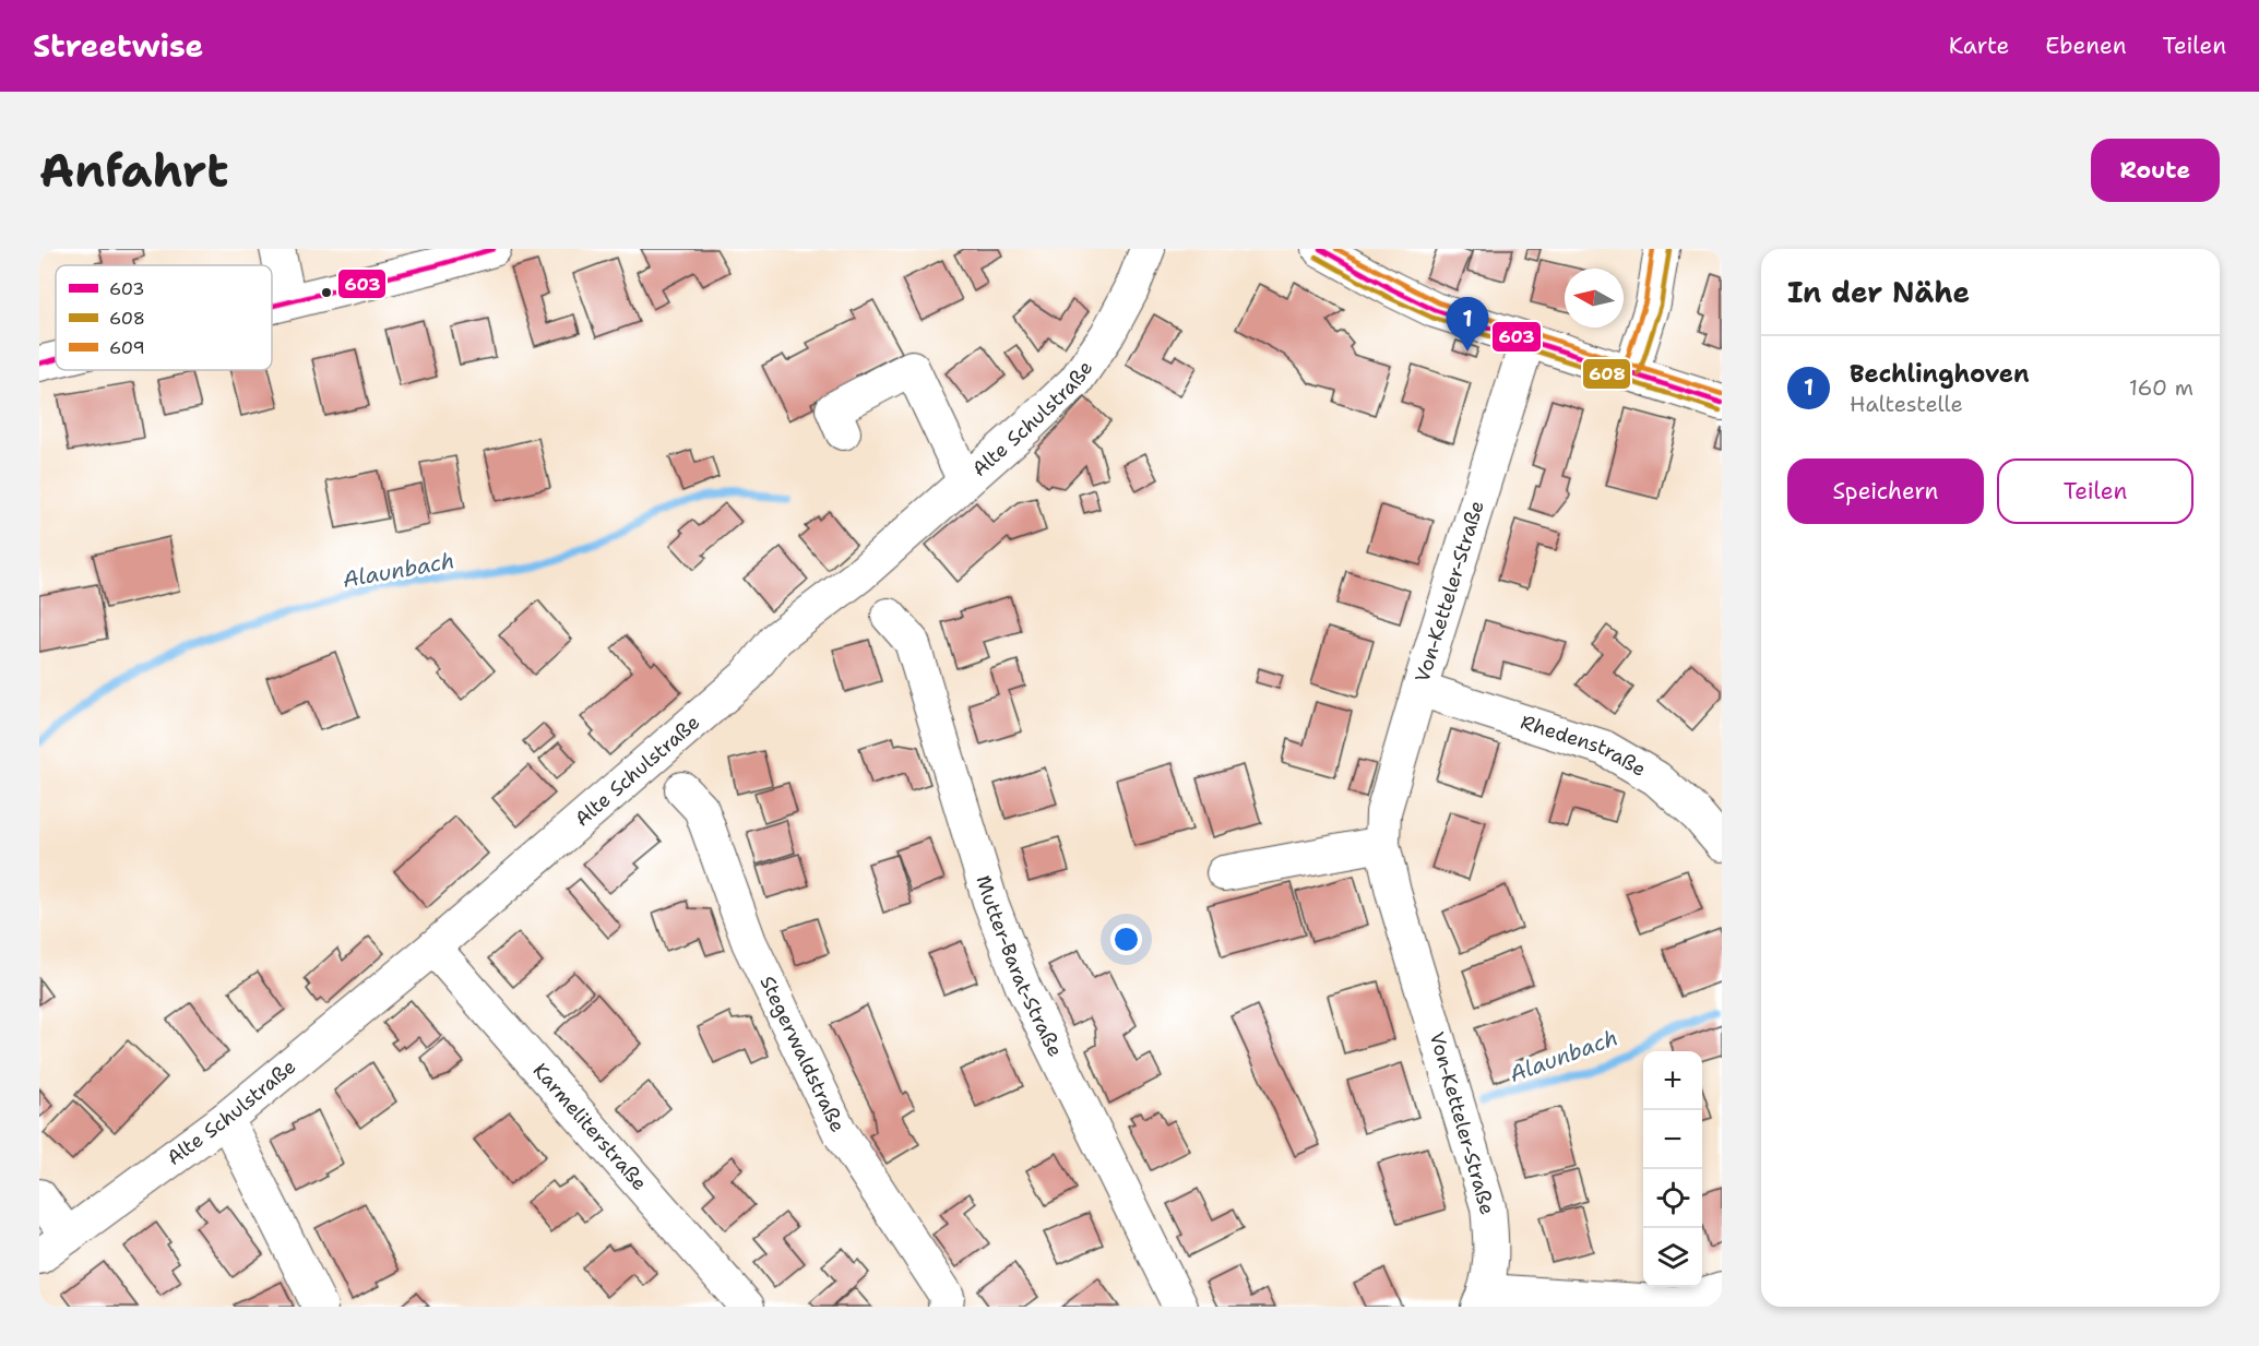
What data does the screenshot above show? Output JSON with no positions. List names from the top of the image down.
{
  "streets": {
    "street": [
      "Alte Schulstraße",
      "Von-Ketteler-Straße",
      "Rhedenstraße",
      "Mutter-Barat-Straße",
      "Stegerwaldstraße",
      "Karmeliterstraße"
    ]
  },
  "crossings": [
    ["Alte Schulstraße", "Karmeliterstraße"],
    ["Von-Ketteler-Straße", "Rhedenstraße"]
  ],
  "water": ["Alaunbach"],
  "lines": ["transit line 603", "transit line 609", "transit line 608"],
  "legend": ["603", "608", "609"],
  "north": "left",
  "page": {
    "header": "Streetwise",
    "nav": ["Karte", "Ebenen", "Teilen"],
    "buttons": [
      "Route",
      ["Speichern", "Teilen"]
    ],
    "title": "Anfahrt",
    "heading": "In der Nähe",
    "pins": "1",
    "list": [
      {
        "mark": "1",
        "name": "Bechlinghoven",
        "note": "Haltestelle",
        "value": "160 m"
      }
    ],
    "map_buttons": ["+", "−"]
  }
}
